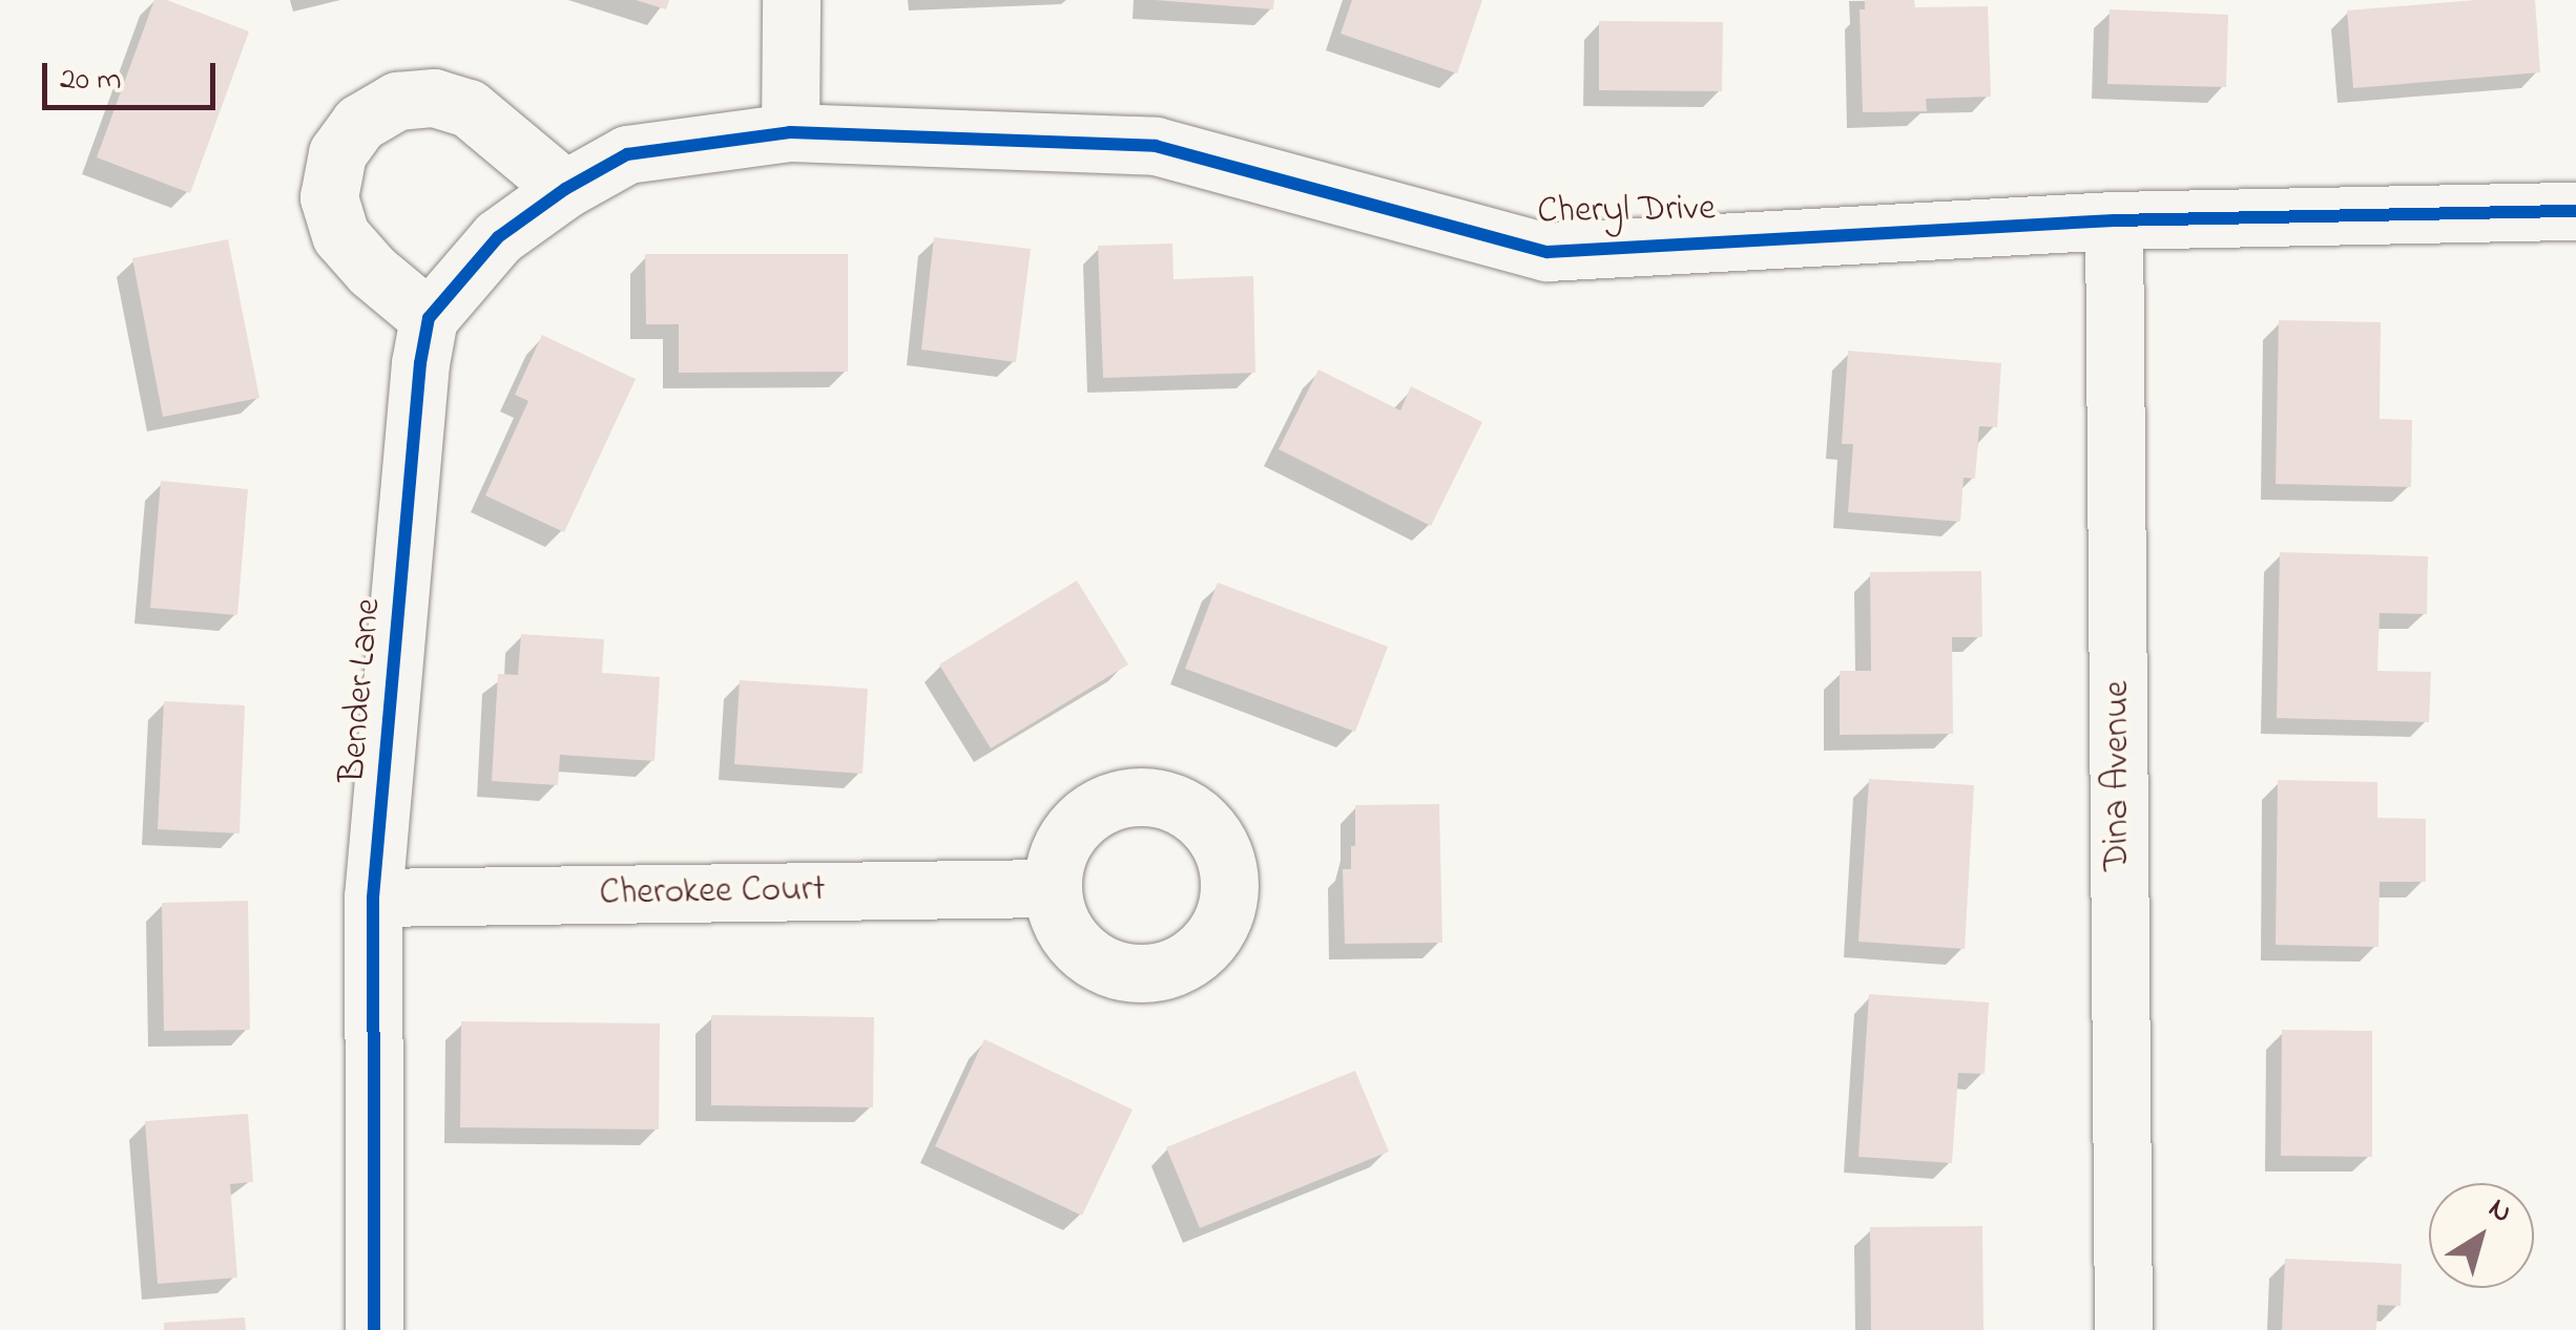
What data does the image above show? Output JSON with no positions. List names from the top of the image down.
{
  "streets": {
    "street": [
      "Cheryl Drive",
      "Bender Lane",
      "Dina Avenue",
      "Cherokee Court"
    ]
  },
  "crossings": [
    ["Cheryl Drive", "Dina Avenue"],
    ["Bender Lane", "Cherokee Court"]
  ],
  "scale_bar": "20 m",
  "north": "top right"
}
